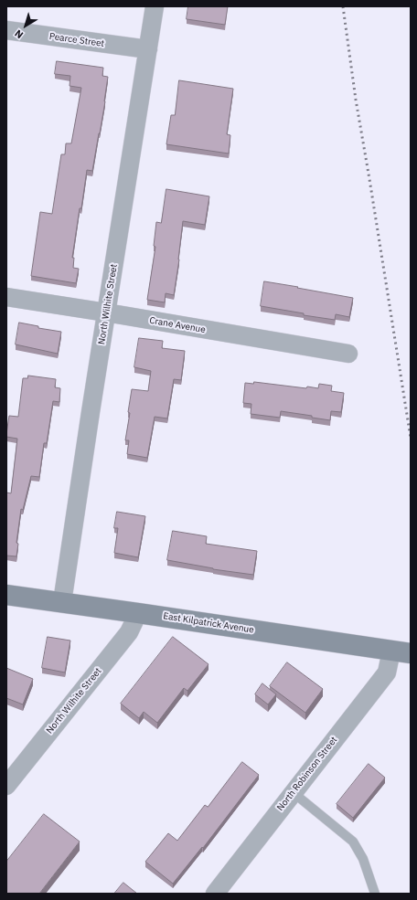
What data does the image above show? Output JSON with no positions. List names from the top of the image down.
{
  "streets": {
    "street": [
      "Pearce Street",
      "North Wilhite Street",
      "Crane Avenue",
      "East Kilpatrick Avenue",
      "North Robinson Street"
    ]
  },
  "crossings": [
    ["Pearce Street", "North Wilhite Street"],
    ["North Wilhite Street", "Crane Avenue"],
    ["North Wilhite Street", "East Kilpatrick Avenue"],
    ["East Kilpatrick Avenue", "North Robinson Street"]
  ],
  "north": "bottom left"
}
